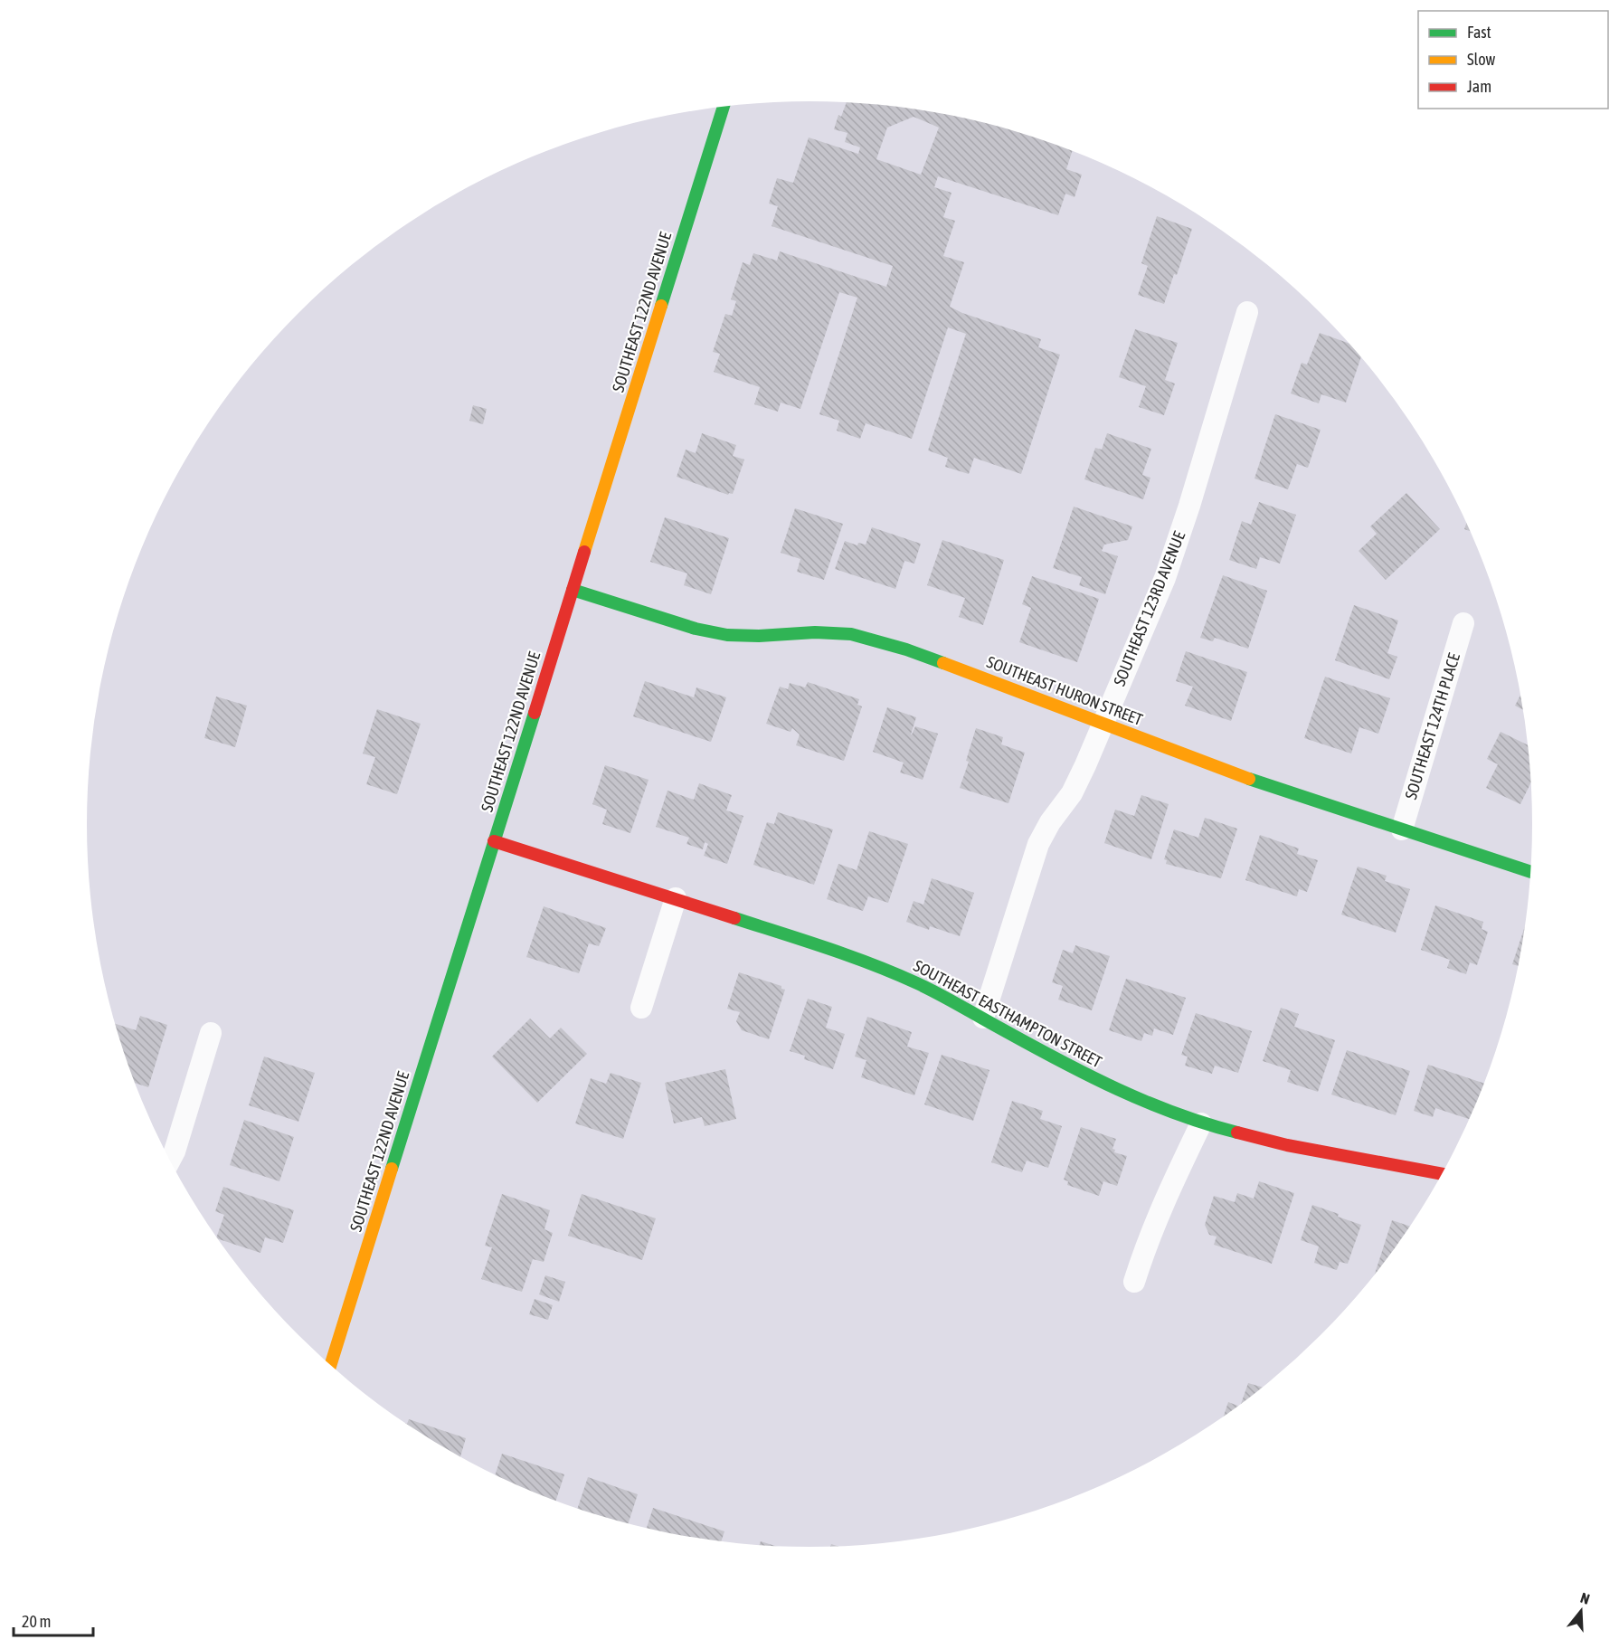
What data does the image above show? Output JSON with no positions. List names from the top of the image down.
{
  "streets": {
    "street": [
      "SOUTHEAST 122ND AVENUE",
      "SOUTHEAST 123RD AVENUE",
      "SOUTHEAST HURON STREET",
      "SOUTHEAST 124TH PLACE",
      "SOUTHEAST EASTHAMPTON STREET"
    ]
  },
  "crossings": [
    ["SOUTHEAST 122ND AVENUE", "SOUTHEAST HURON STREET"],
    ["SOUTHEAST 122ND AVENUE", "SOUTHEAST EASTHAMPTON STREET"],
    ["SOUTHEAST 123RD AVENUE", "SOUTHEAST HURON STREET"],
    ["SOUTHEAST 123RD AVENUE", "SOUTHEAST EASTHAMPTON STREET"],
    ["SOUTHEAST HURON STREET", "SOUTHEAST 124TH PLACE"]
  ],
  "legend": ["Fast", "Slow", "Jam"],
  "scale_bar": "20 m",
  "north": "top"
}
